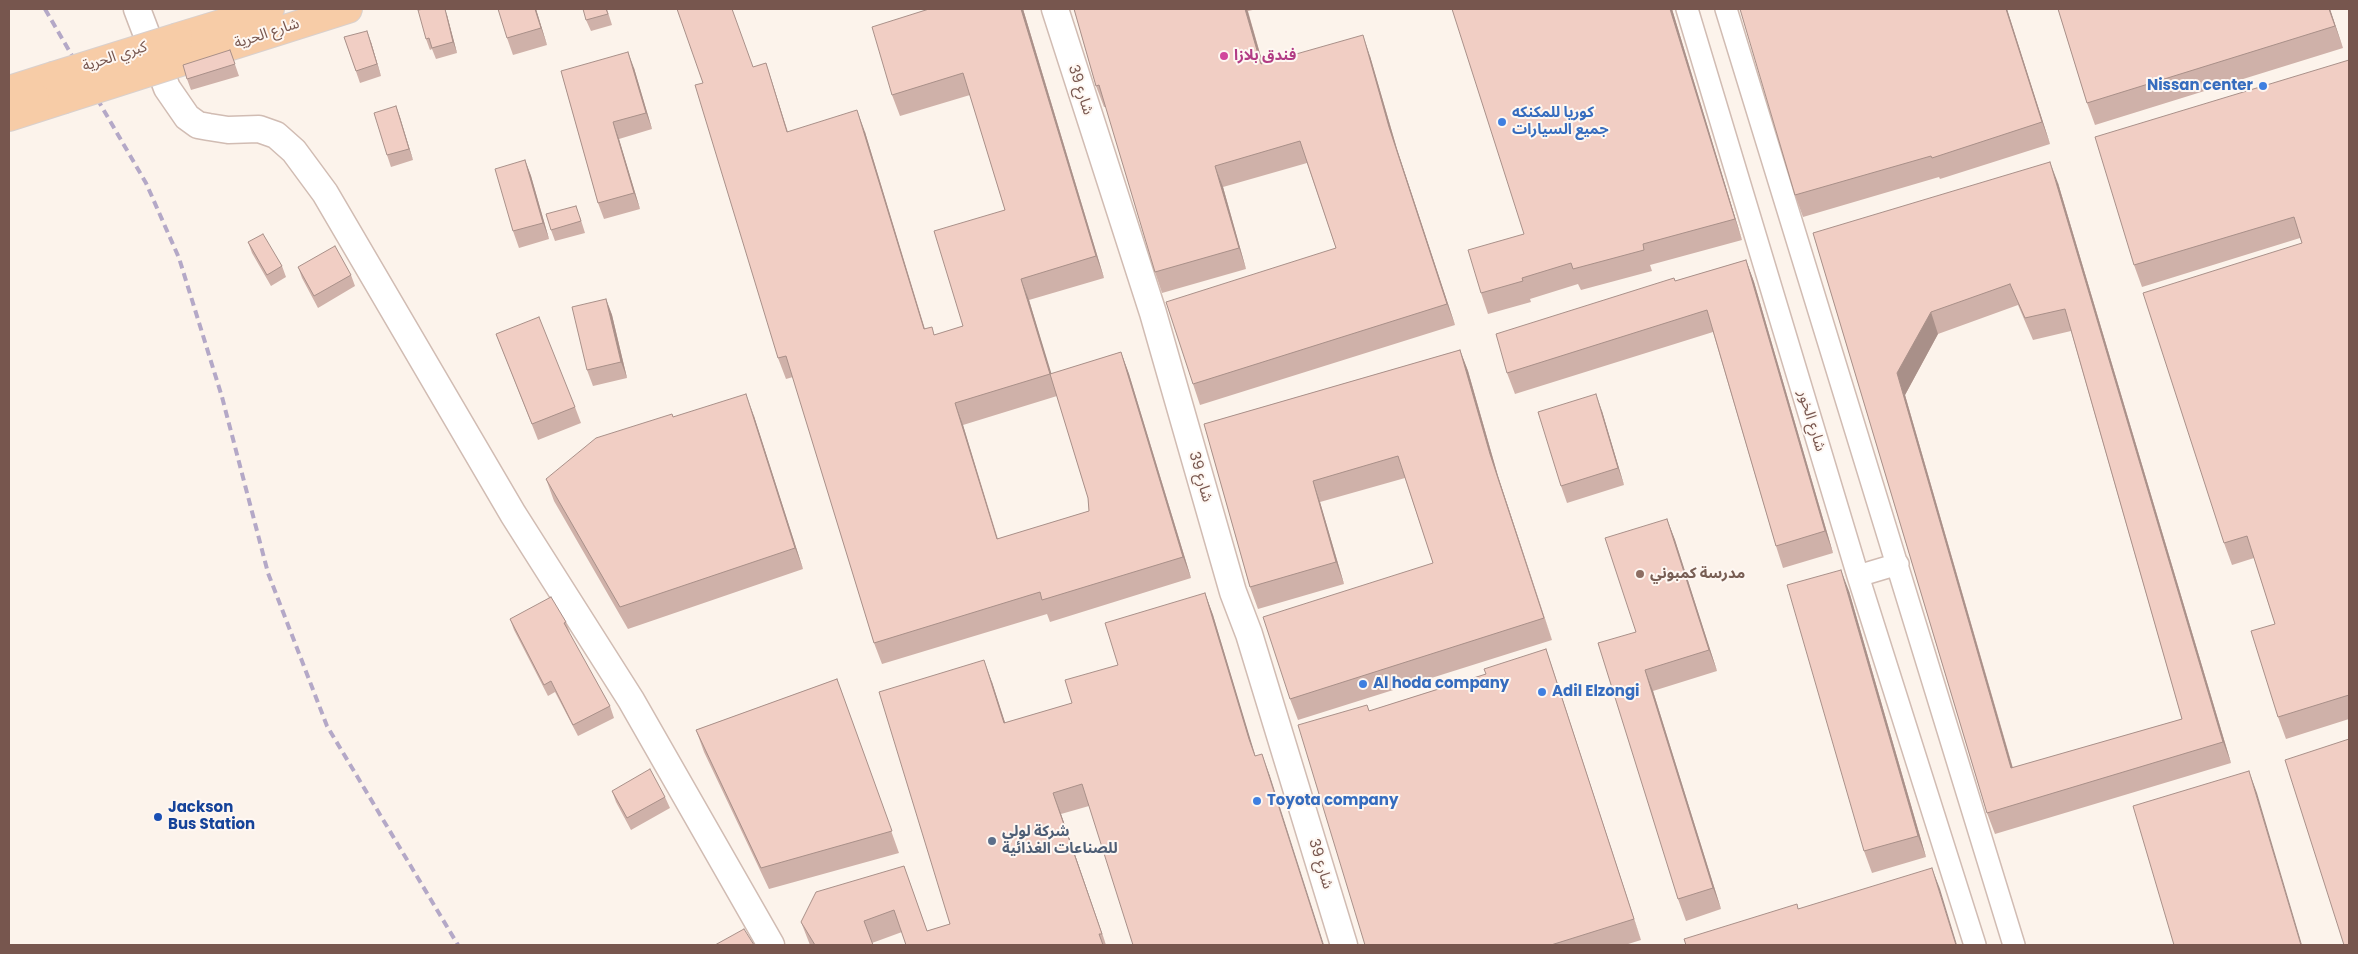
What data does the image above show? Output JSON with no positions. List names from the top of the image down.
{
  "streets": {
    "main road": ["شارع الحرية", "كبري الحرية"],
    "street": ["شارع 39", "شارع الخور"]
  },
  "crossings": [
    ["شارع الحرية", "كبري الحرية"]
  ],
  "places": [
    "فندق بلازا",
    "Nissan center",
    "كوريا للمكنكه جميع السيارات",
    "مدرسة كمبوني",
    "Al hoda company",
    "Adil Elzongi",
    "Toyota company",
    "Jackson Bus Station",
    "شركة لولي للصناعات الغذائية"
  ]
}
